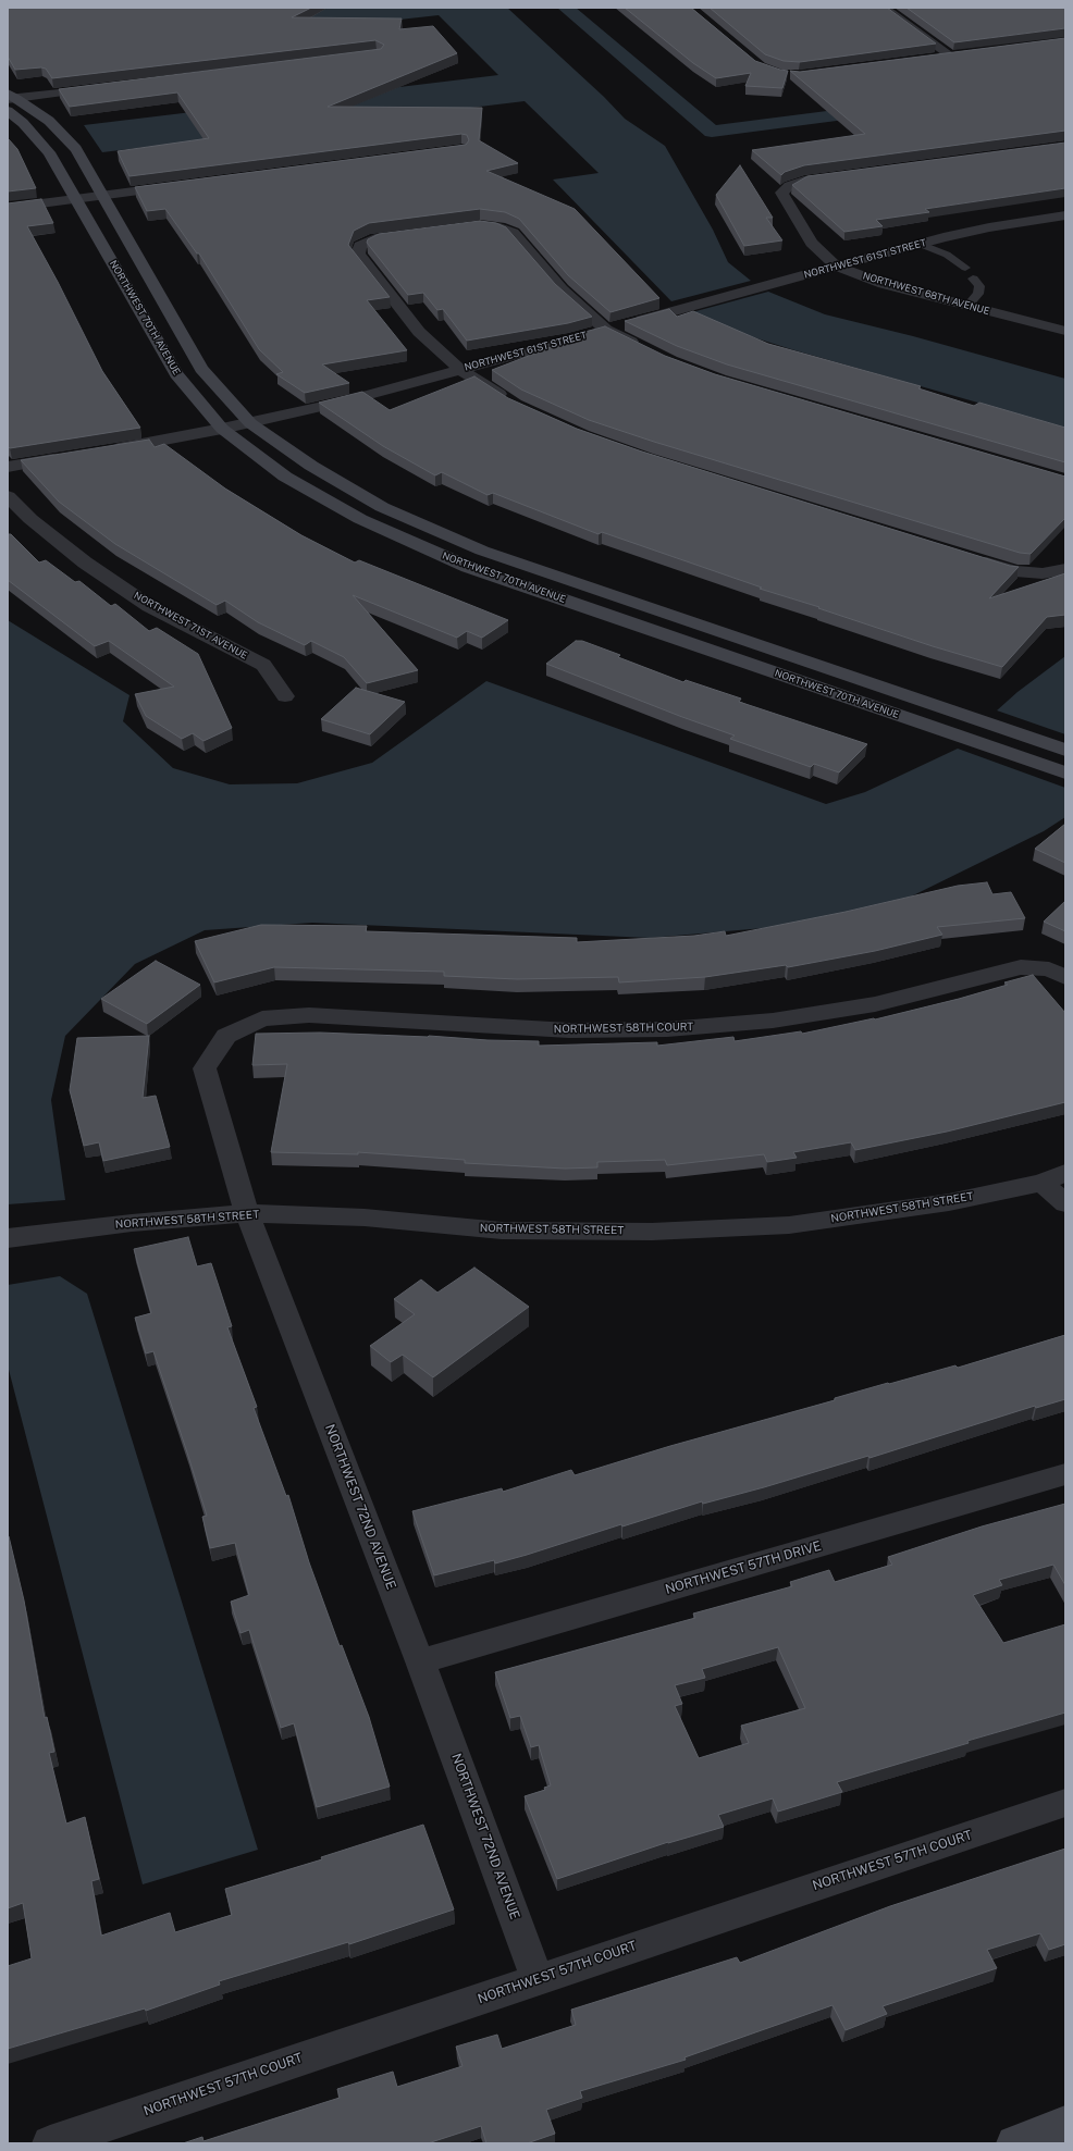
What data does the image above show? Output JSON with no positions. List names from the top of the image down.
{
  "streets": {
    "street": [
      "NORTHWEST 61ST STREET",
      "NORTHWEST 68TH AVENUE",
      "NORTHWEST 70TH AVENUE",
      "NORTHWEST 71ST AVENUE",
      "NORTHWEST 58TH COURT",
      "NORTHWEST 58TH STREET",
      "NORTHWEST 72ND AVENUE",
      "NORTHWEST 57TH DRIVE",
      "NORTHWEST 57TH COURT"
    ]
  },
  "crossings": [
    ["NORTHWEST 61ST STREET", "NORTHWEST 68TH AVENUE"],
    ["NORTHWEST 61ST STREET", "NORTHWEST 70TH AVENUE"],
    ["NORTHWEST 58TH COURT", "NORTHWEST 72ND AVENUE"],
    ["NORTHWEST 58TH STREET", "NORTHWEST 72ND AVENUE"],
    ["NORTHWEST 72ND AVENUE", "NORTHWEST 57TH DRIVE"],
    ["NORTHWEST 72ND AVENUE", "NORTHWEST 57TH COURT"]
  ]
}
